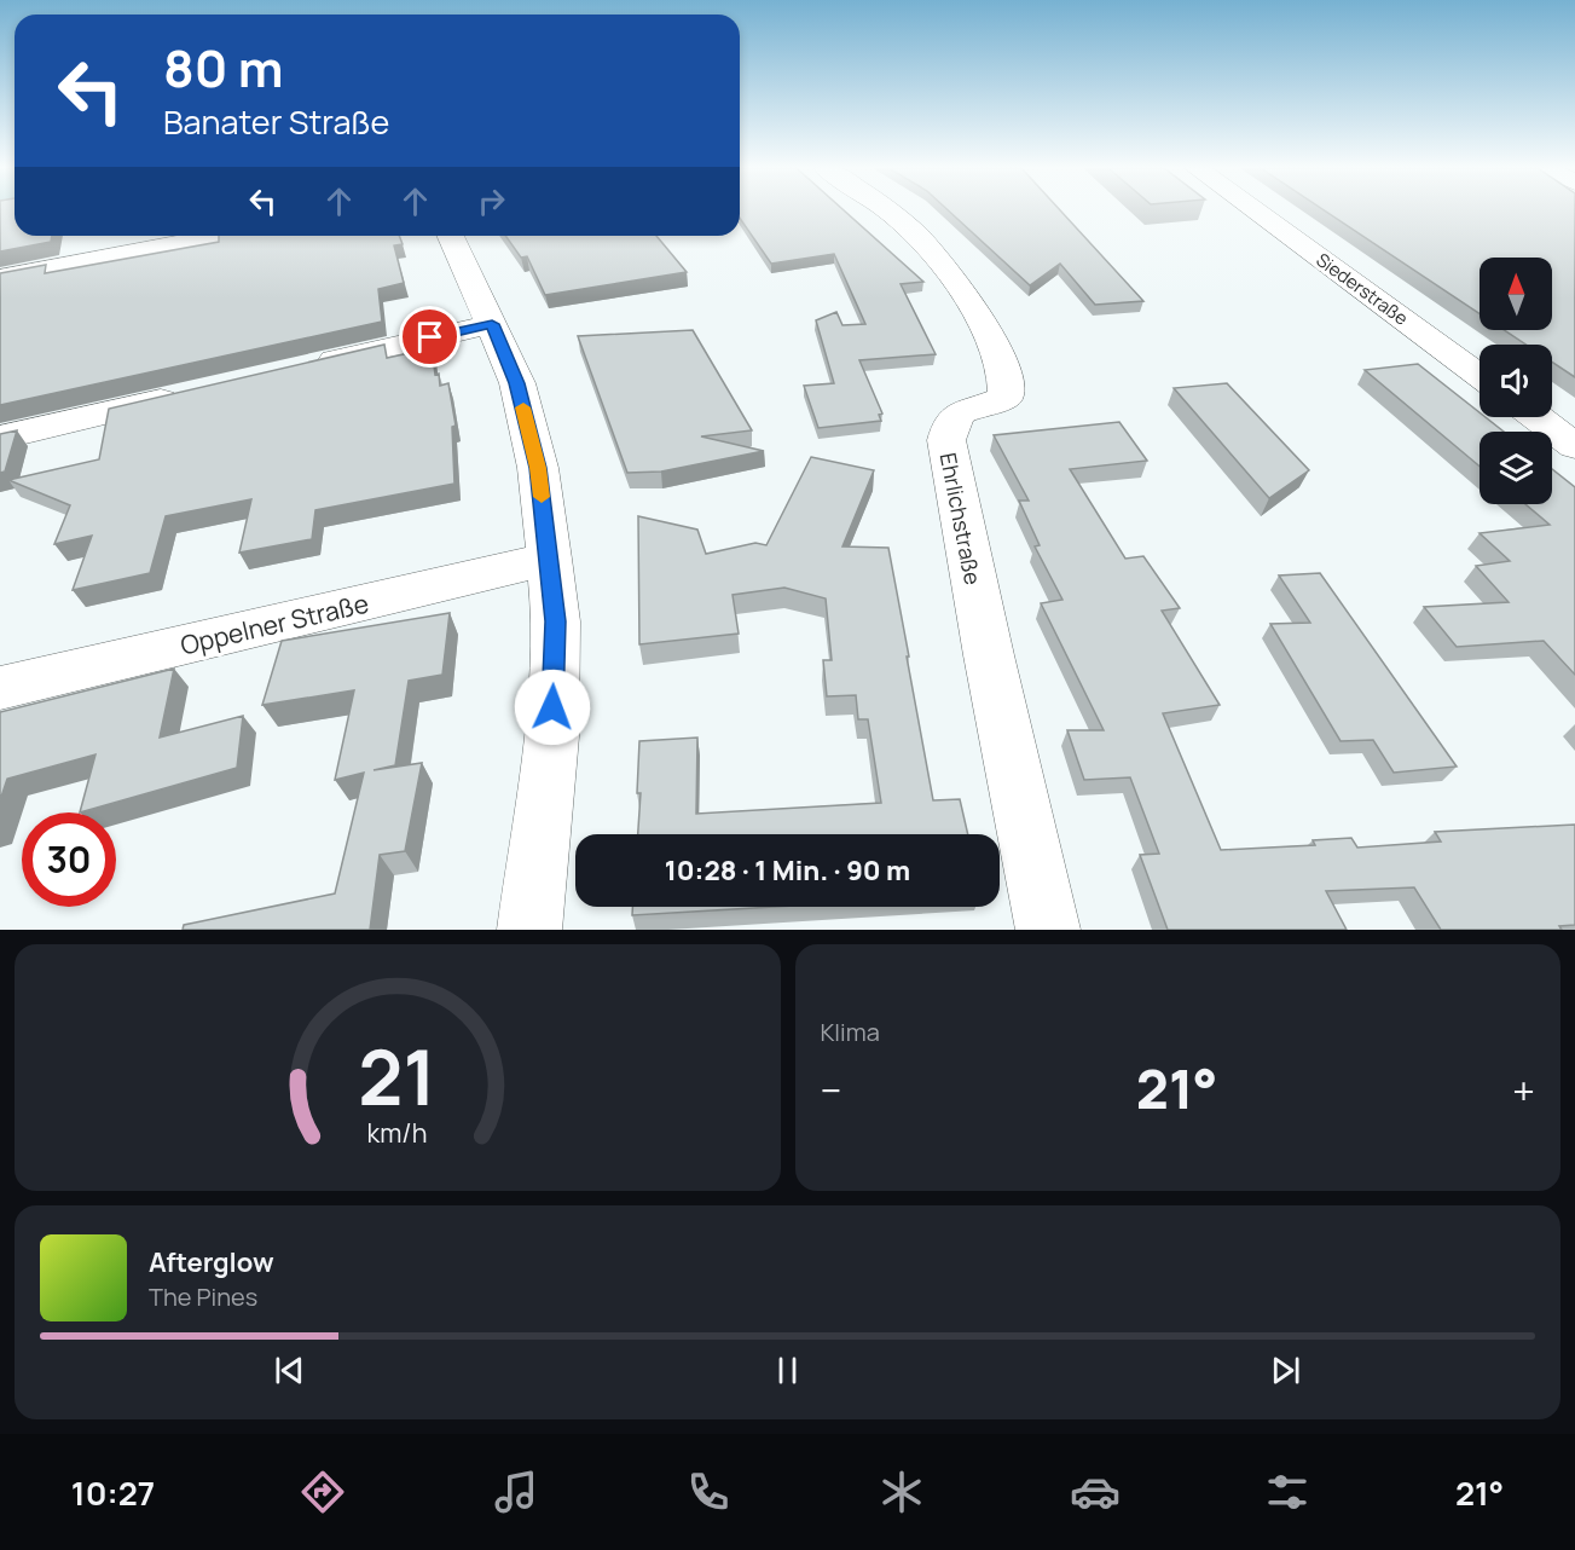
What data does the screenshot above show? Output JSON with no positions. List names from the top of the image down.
{
  "streets": {
    "street": ["Siederstraße", "Ehrlichstraße", "Oppelner Straße"]
  },
  "north": "top",
  "page": {
    "turn": ["80 m", "Banater Straße"],
    "limit": "30",
    "trip": "10:28 · 1 Min. · 90 m",
    "tile": "Klima",
    "heat": ["−", "21°", "+"],
    "song": ["Afterglow", "The Pines"],
    "tabs": ["10:27", "21°"],
    "gauge": ["21", "km/h"]
  }
}
